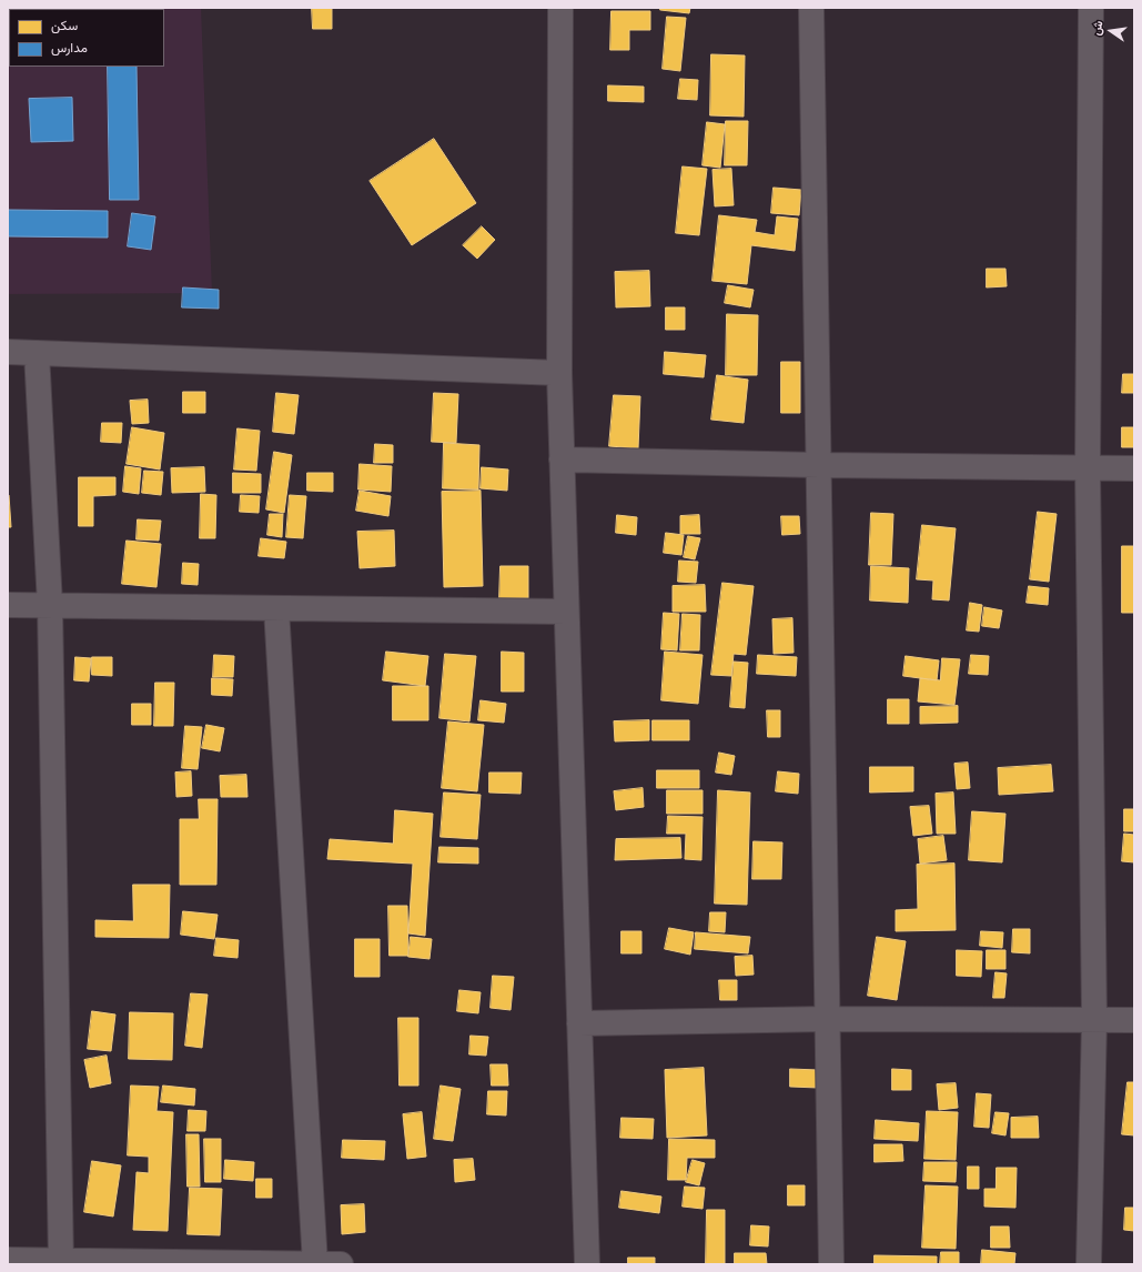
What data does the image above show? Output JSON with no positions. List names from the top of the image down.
{
  "legend": ["سكن", "مدارس"],
  "north": "left"
}
